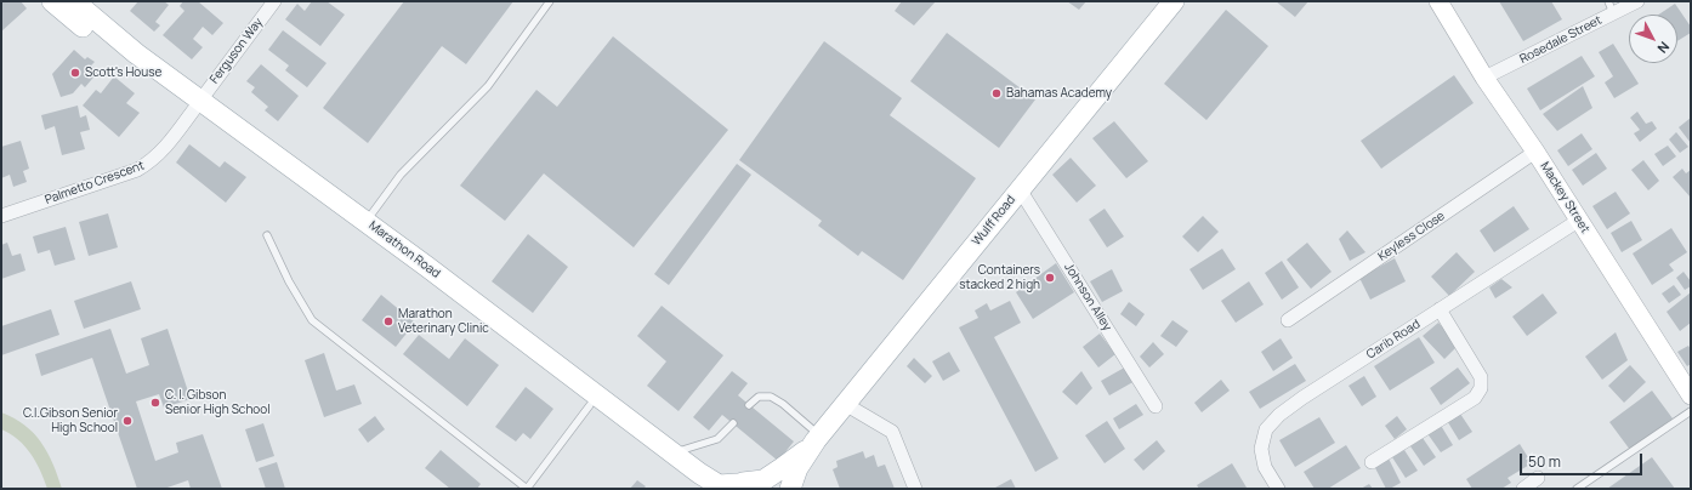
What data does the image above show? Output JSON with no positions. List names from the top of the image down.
{
  "streets": {
    "main road": ["Mackey Street", "Wulff Road", "Marathon Road"],
    "street": [
      "Rosedale Street",
      "Ferguson Way",
      "Palmetto Crescent",
      "Keyless Close",
      "Johnson Alley",
      "Carib Road"
    ]
  },
  "crossings": [
    ["Rosedale Street", "Mackey Street"],
    ["Ferguson Way", "Palmetto Crescent"],
    ["Ferguson Way", "Marathon Road"],
    ["Palmetto Crescent", "Marathon Road"],
    ["Mackey Street", "Keyless Close"],
    ["Mackey Street", "Carib Road"],
    ["Wulff Road", "Marathon Road"],
    ["Wulff Road", "Johnson Alley"]
  ],
  "places": [
    "Scott's House",
    "Bahamas Academy",
    "Containers stacked 2 high",
    "Marathon Veterinary Clinic",
    "C. I. Gibson Senior High School",
    "C.I.Gibson Senior High School"
  ],
  "scale_bar": "50 m",
  "north": "bottom right"
}
